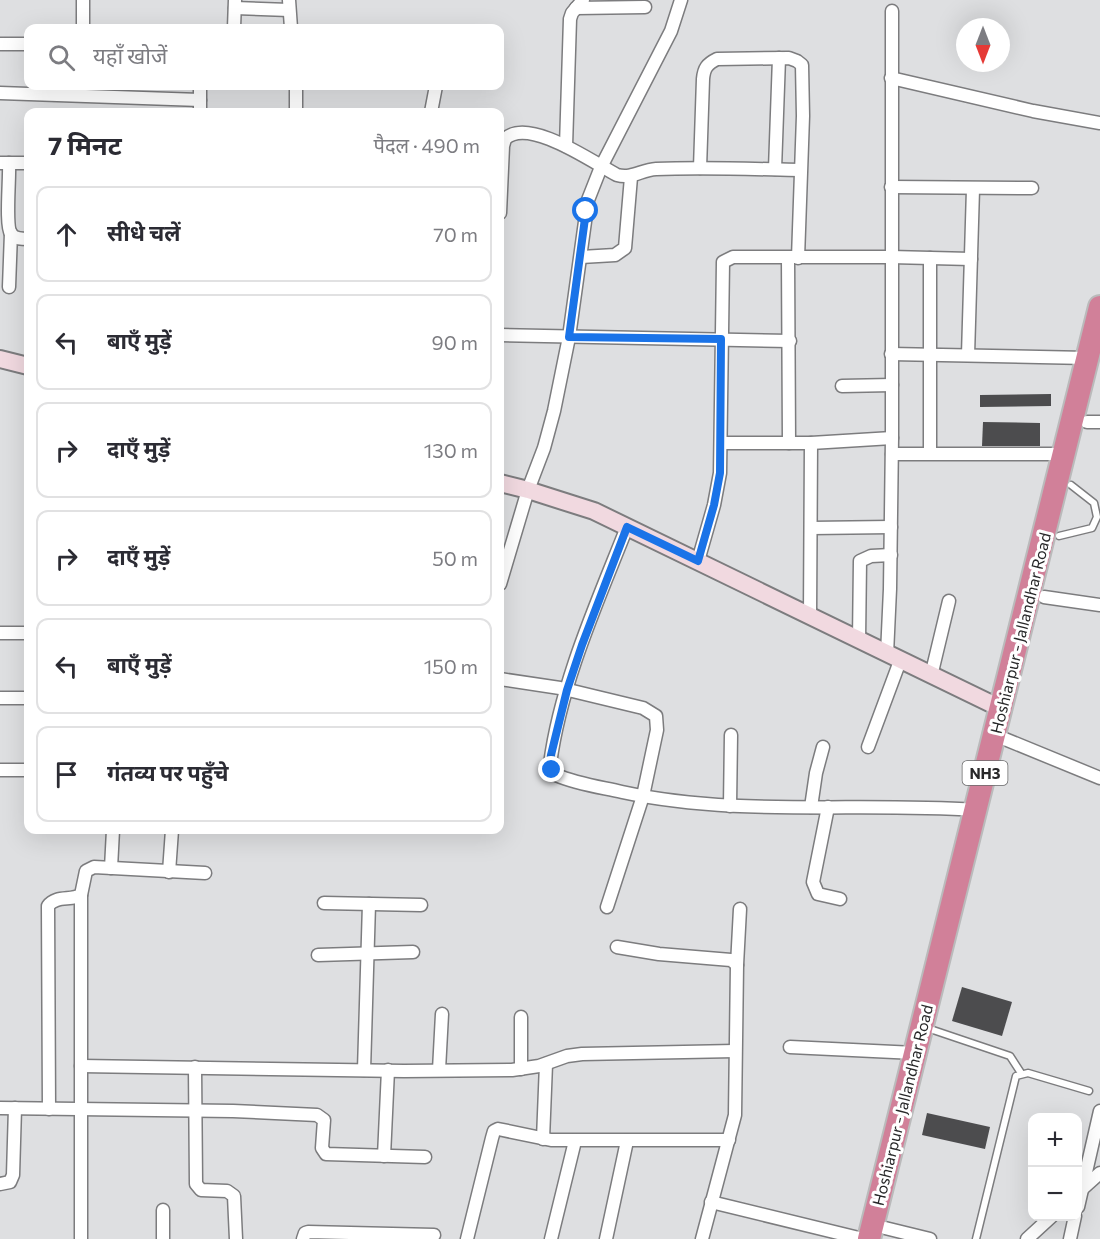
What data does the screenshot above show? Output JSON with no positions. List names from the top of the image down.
{
  "streets": {
    "highway": ["Hoshiarpur - Jallandhar Road", "NH3"]
  },
  "north": "bottom",
  "page": {
    "search": "यहाँ खोजें",
    "heading": ["7 मिनट", "पैदल · 490 m"],
    "list": [
      ["सीधे चलें", "70 m"],
      ["बाएँ मुड़ें", "90 m"],
      ["दाएँ मुड़ें", "130 m"],
      ["दाएँ मुड़ें", "50 m"],
      ["बाएँ मुड़ें", "150 m"],
      "गंतव्य पर पहुँचे"
    ],
    "map_buttons": ["+", "−"]
  }
}
